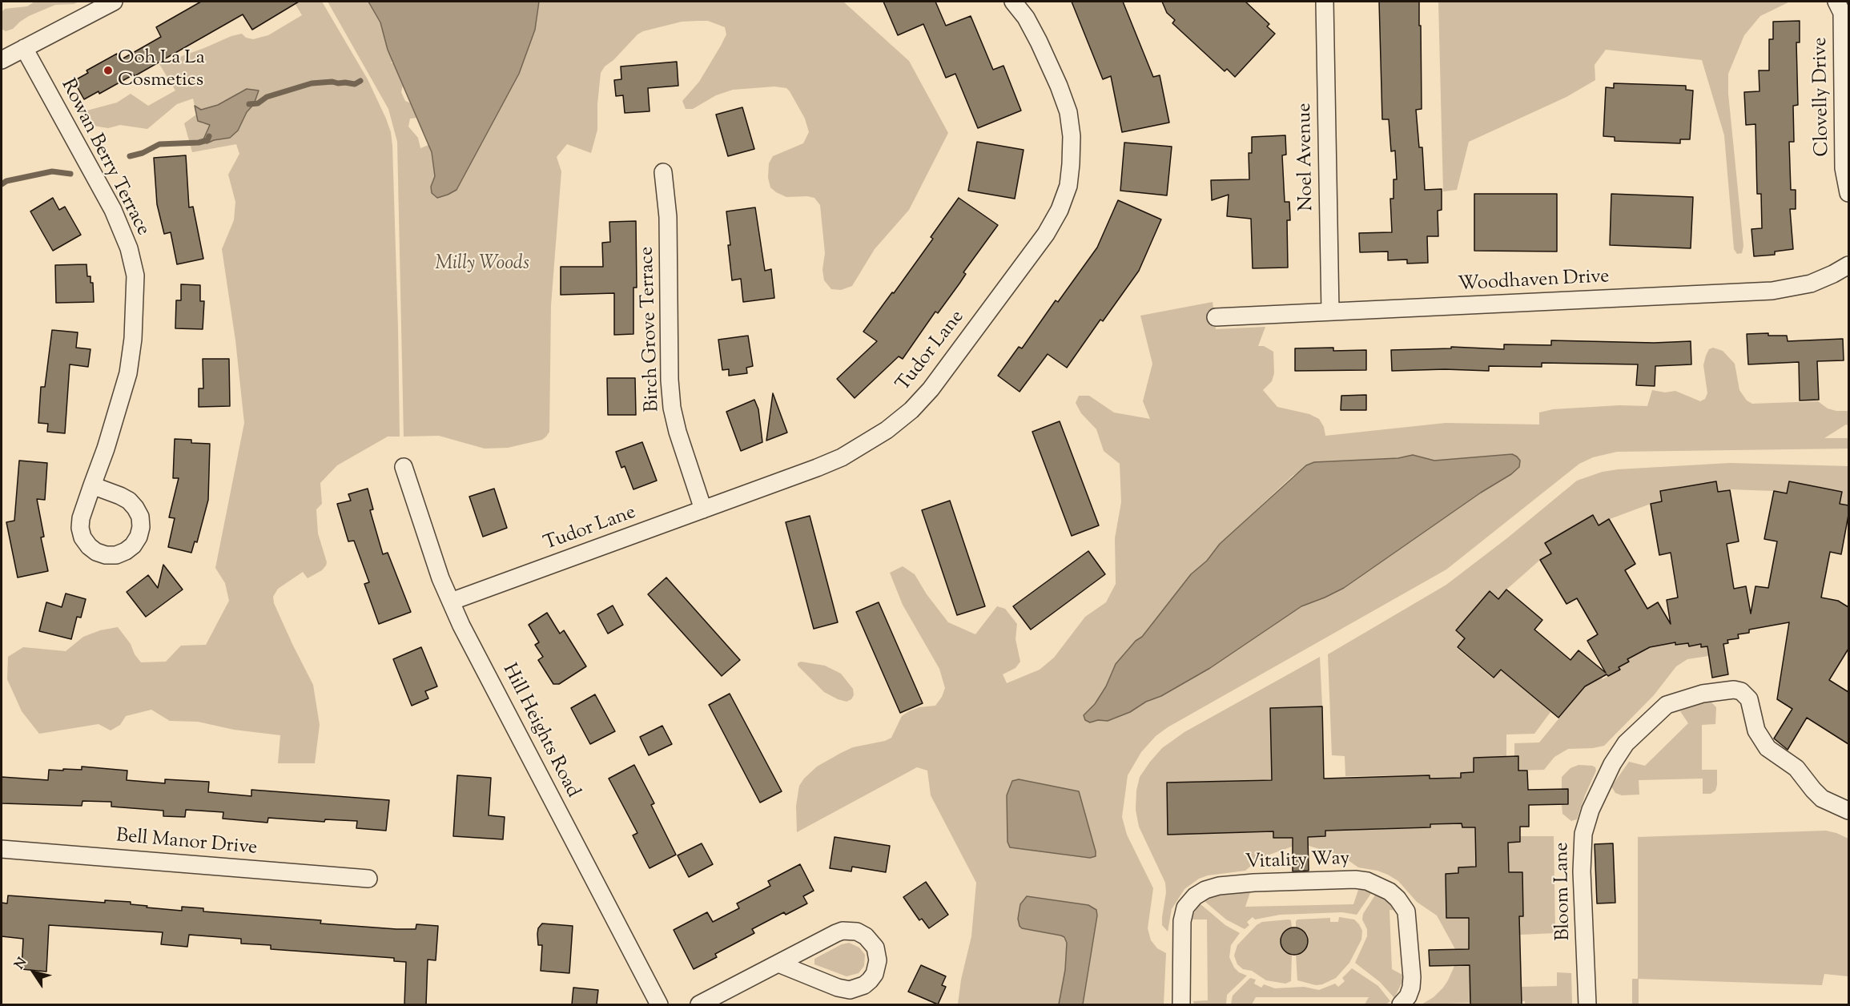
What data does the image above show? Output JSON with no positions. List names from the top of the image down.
{
  "streets": {
    "street": [
      "Clovelly Drive",
      "Noel Avenue",
      "Rowan Berry Terrace",
      "Woodhaven Drive",
      "Birch Grove Terrace",
      "Tudor Lane",
      "Hill Heights Road",
      "Bell Manor Drive",
      "Vitality Way",
      "Bloom Lane"
    ]
  },
  "crossings": [
    ["Noel Avenue", "Woodhaven Drive"],
    ["Birch Grove Terrace", "Tudor Lane"],
    ["Tudor Lane", "Hill Heights Road"]
  ],
  "parks": ["Milly Woods"],
  "places": ["Ooh La La Cosmetics"],
  "north": "top left"
}
